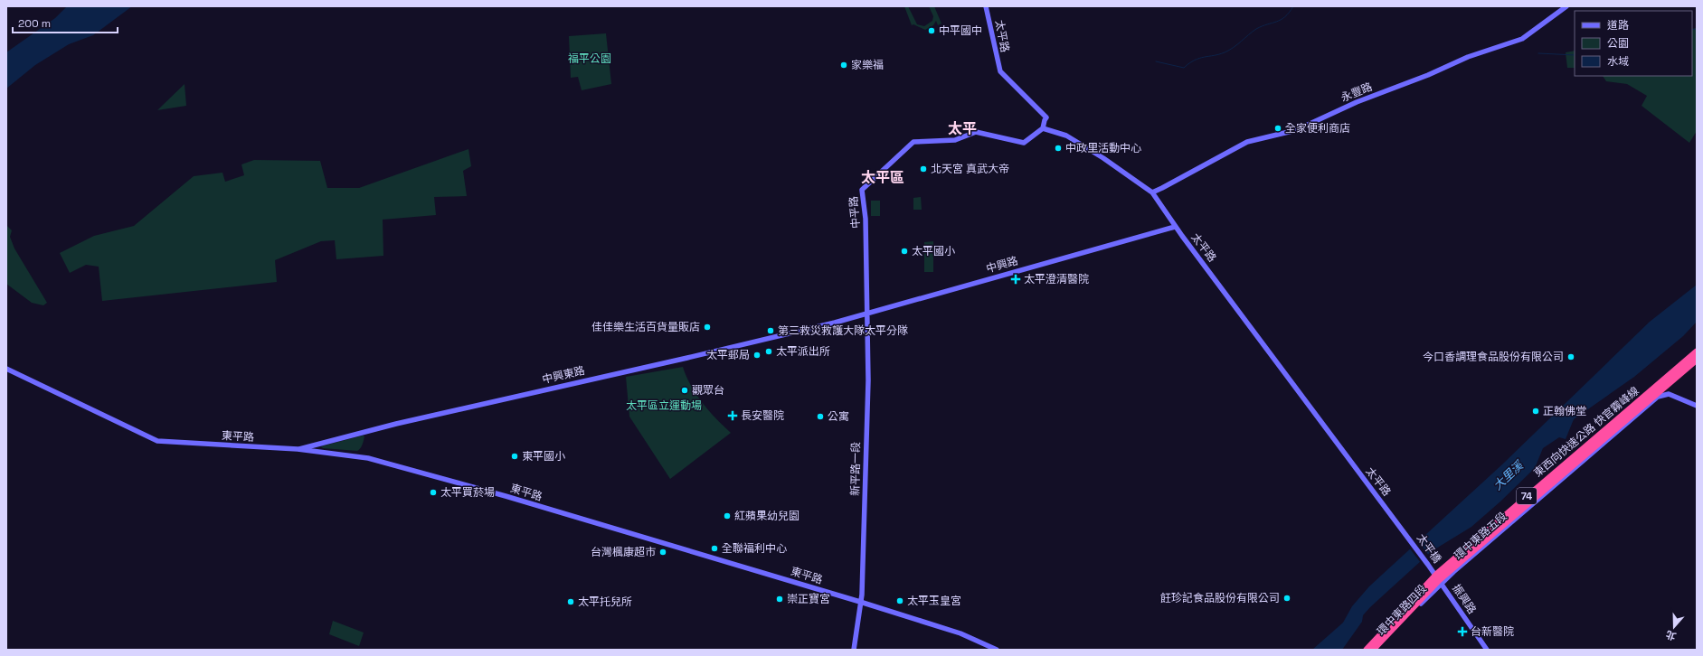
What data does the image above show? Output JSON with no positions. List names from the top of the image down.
{
  "streets": {
    "highway": ["東西向快速公路 快官霧峰線", "74"],
    "street": [
      "太平路",
      "永豐路",
      "中平路",
      "中興路",
      "中興東路",
      "東平路",
      "新平路一段",
      "環中東路五段",
      "太平橋",
      "振興路",
      "環中東路四段"
    ]
  },
  "crossings": [
    ["太平路", "永豐路"],
    ["太平路", "中平路"],
    ["太平路", "中興路"],
    ["太平路", "太平橋"],
    ["中平路", "新平路一段"],
    ["中興路", "中興東路"],
    ["中興路", "新平路一段"],
    ["中興東路", "東平路"],
    ["東平路", "新平路一段"],
    ["環中東路五段", "振興路"],
    ["環中東路五段", "環中東路四段"],
    ["太平橋", "振興路"],
    ["振興路", "環中東路四段"]
  ],
  "districts": ["太平", "太平區"],
  "water": ["大里溪"],
  "parks": ["福平公園", "太平區立運動場"],
  "places": {
    "other": [
      "中平國中",
      "家樂福",
      "全家便利商店",
      "中政里活動中心",
      "北天宮 真武大帝",
      "太平國小",
      "佳佳樂生活百貨量販店",
      "第三救災救護大隊太平分隊",
      "太平派出所",
      "太平郵局",
      "今口香調理食品股份有限公司",
      "觀眾台",
      "正翰佛堂",
      "公寓",
      "東平國小",
      "太平買菸場",
      "紅蘋果幼兒園",
      "全聯福利中心",
      "台灣楓康超市",
      "飪珍記食品股份有限公司",
      "崇正寶宮",
      "太平玉皇宮",
      "太平托兒所"
    ],
    "health": ["太平澄清醫院", "長安醫院", "台新醫院"]
  },
  "legend": ["道路", "公園", "水域"],
  "scale_bar": "200 m",
  "north": "bottom"
}
